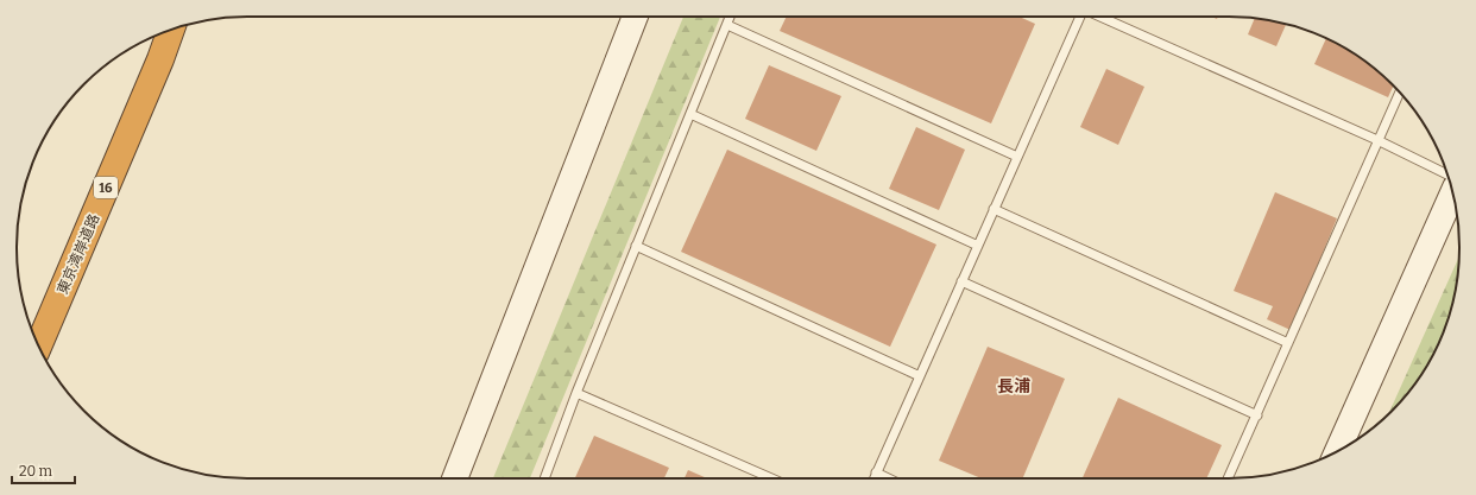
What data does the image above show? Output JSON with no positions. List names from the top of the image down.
{
  "streets": {
    "highway": ["16", "東京湾岸道路"]
  },
  "districts": ["長浦"],
  "scale_bar": "20 m"
}
